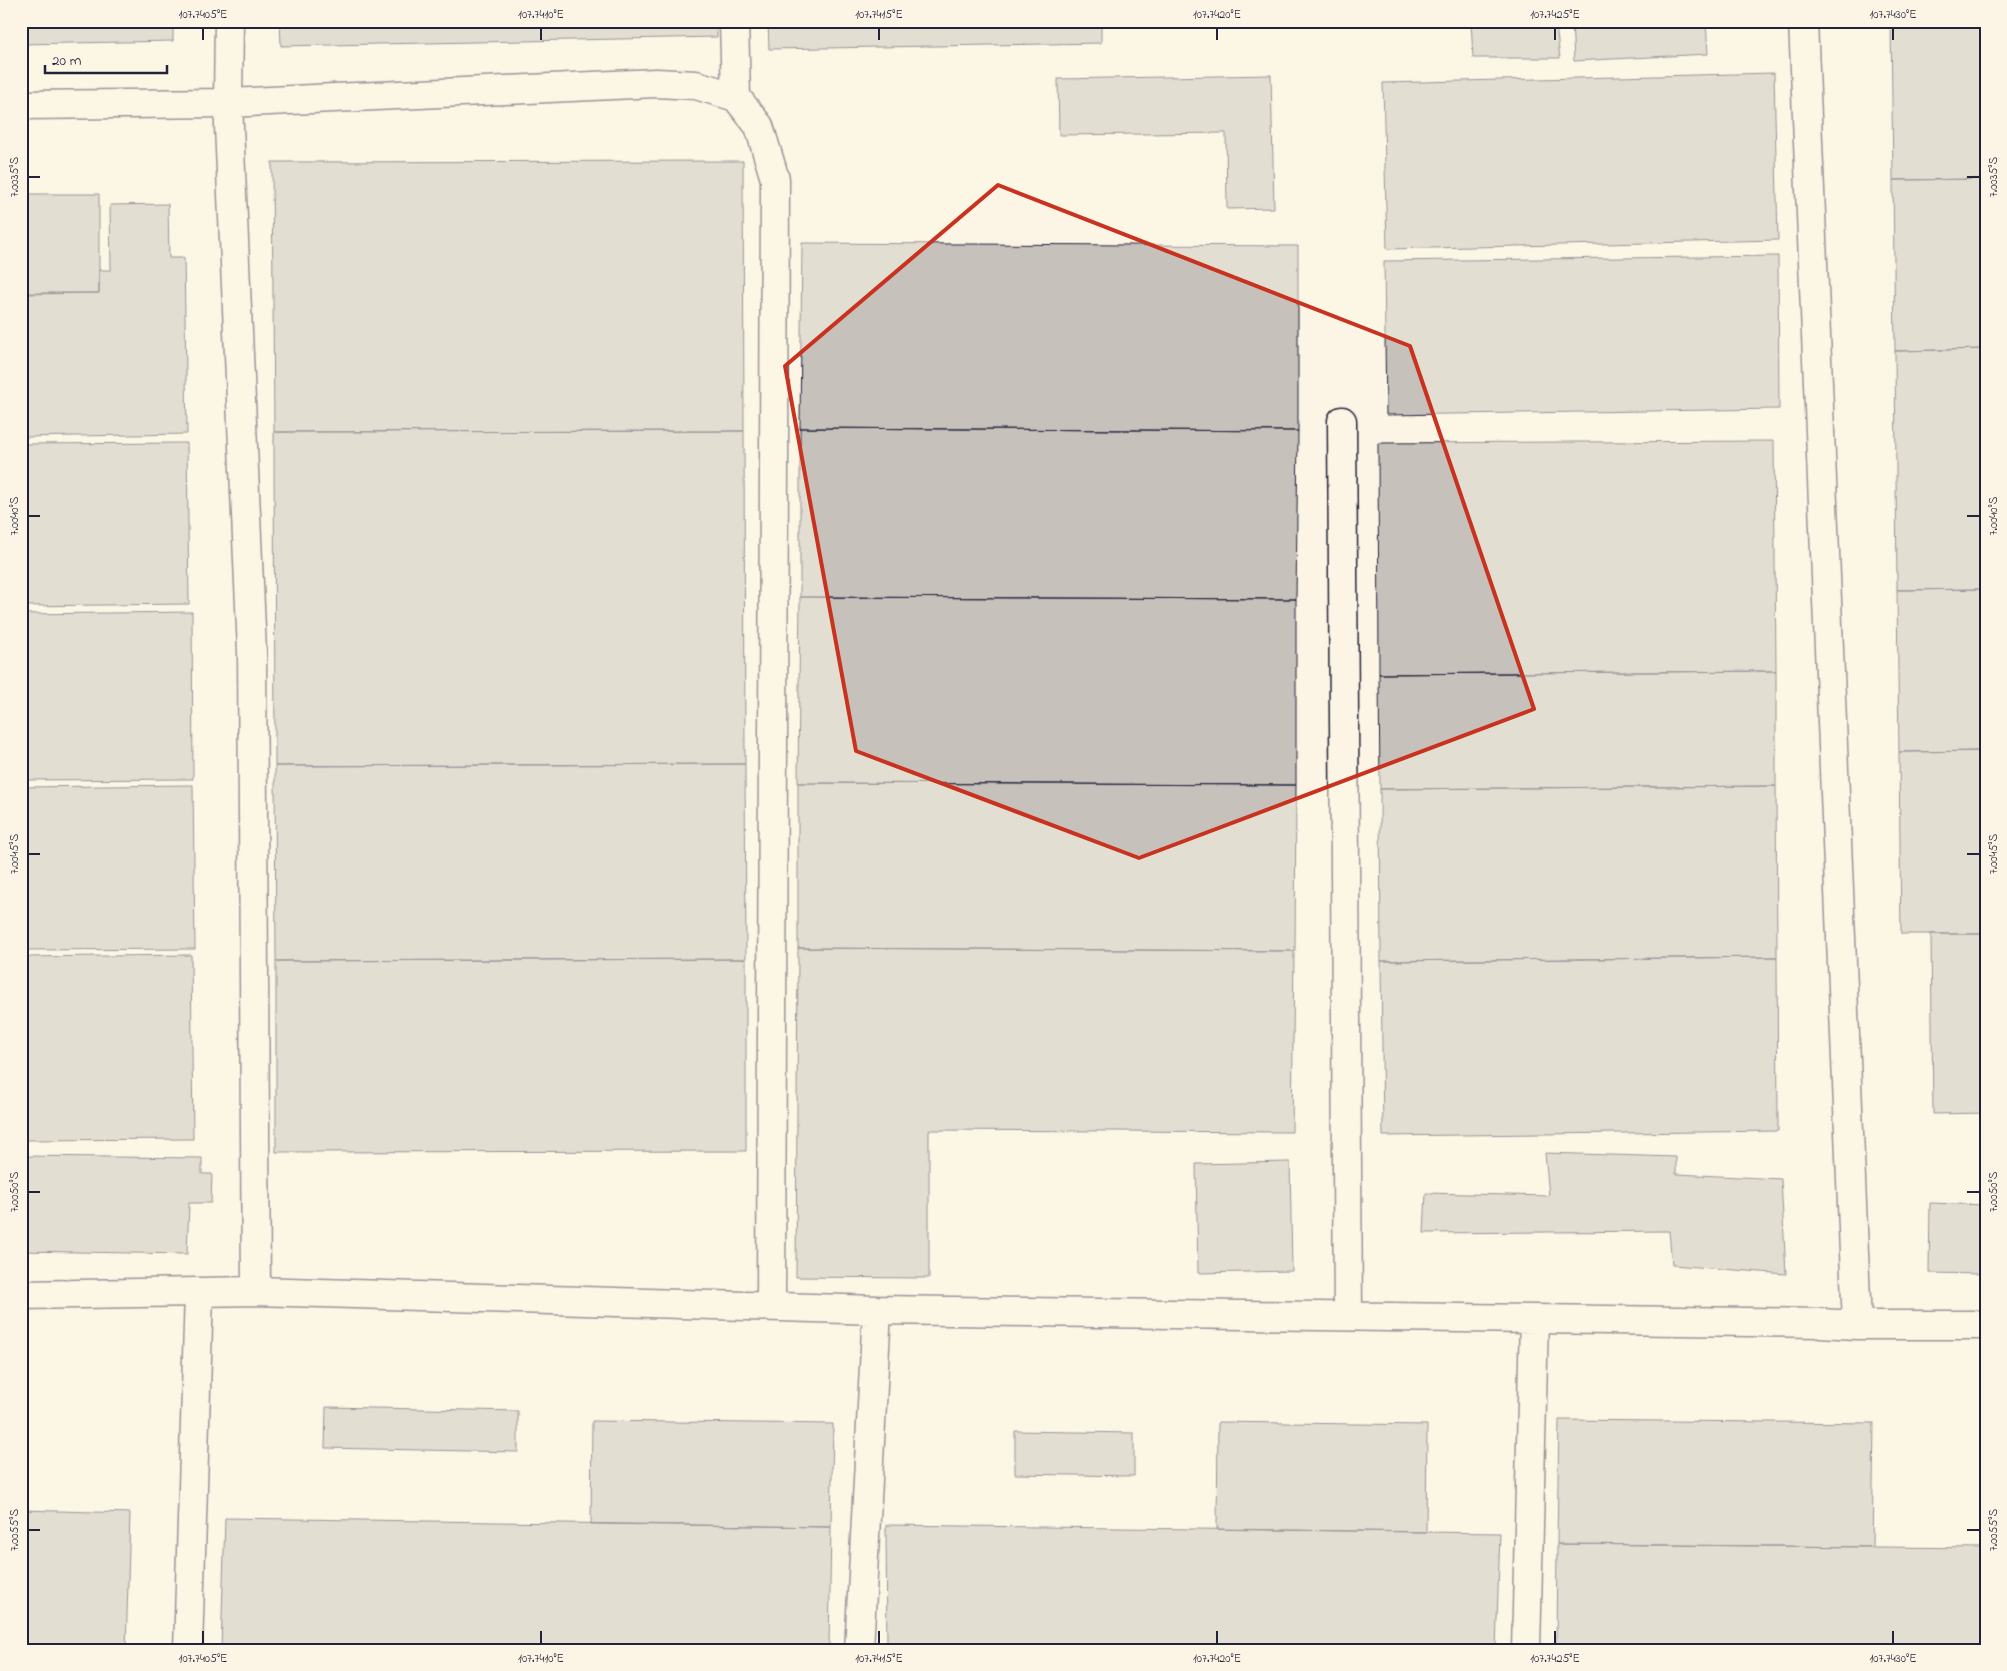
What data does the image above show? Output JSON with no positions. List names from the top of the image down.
{
  "scale_bar": "20 m",
  "coordinates": [
    "107.7405°E",
    "107.7410°E",
    "107.7415°E",
    "107.7420°E",
    "107.7425°E",
    "107.7430°E",
    "7.0035°S",
    "7.0040°S",
    "7.0045°S",
    "7.0050°S",
    "7.0055°S"
  ]
}
